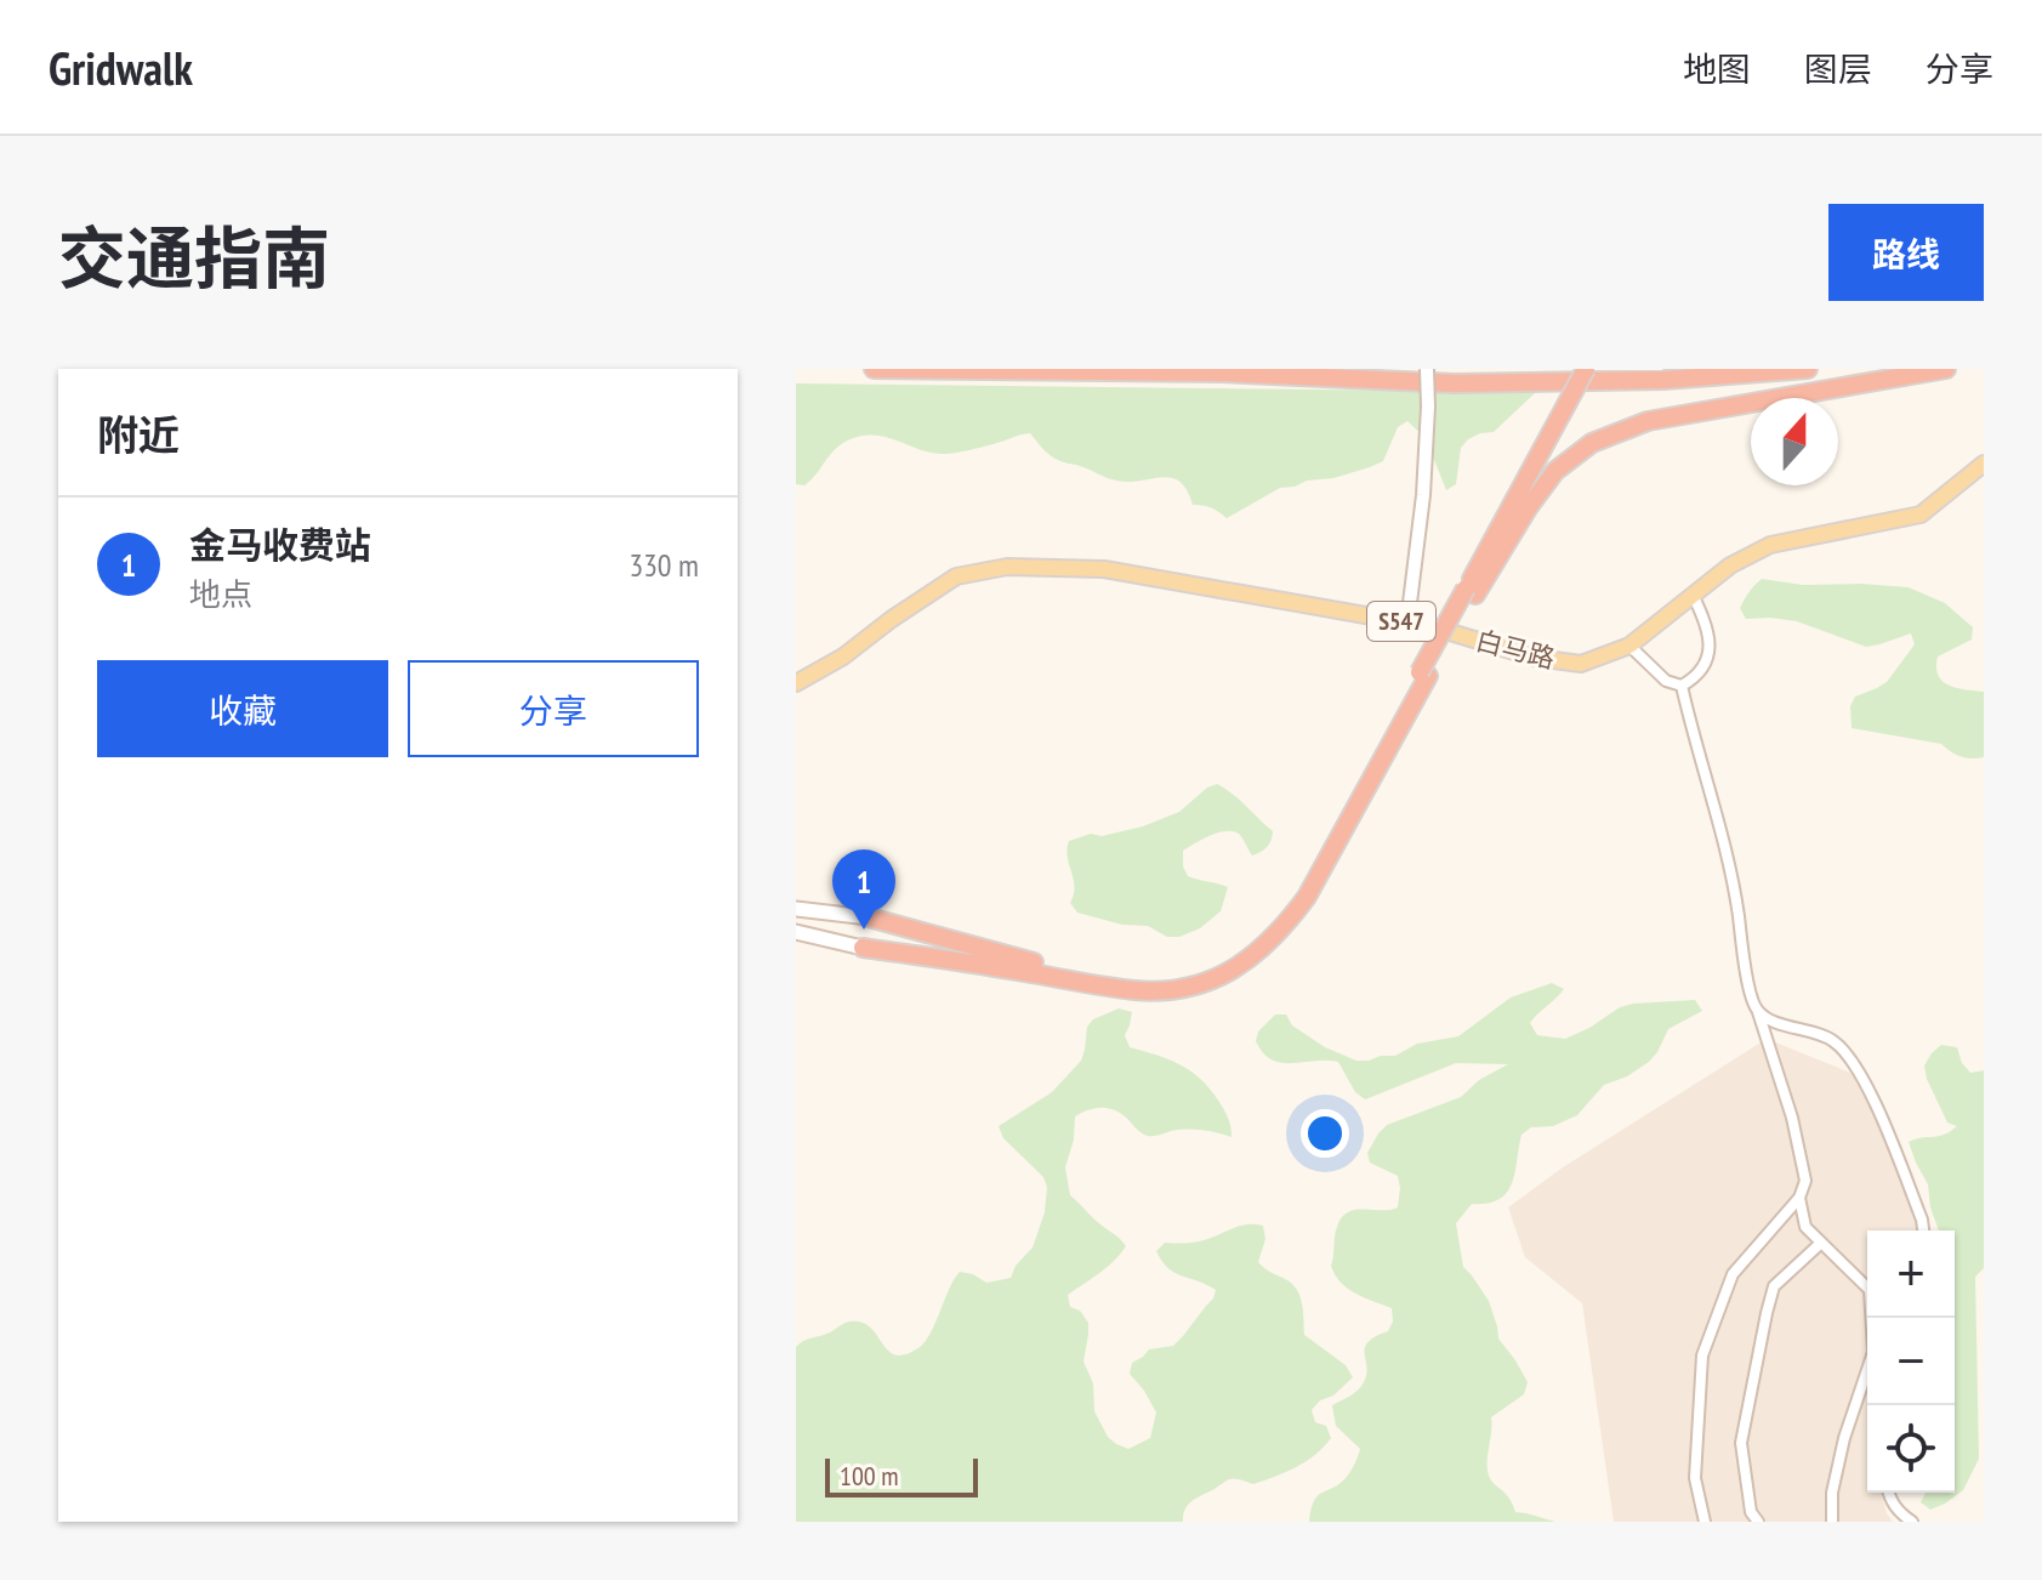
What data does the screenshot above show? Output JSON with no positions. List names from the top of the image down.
{
  "streets": {
    "main road": ["S547", "白马路"]
  },
  "scale_bar": "100 m",
  "north": "top",
  "page": {
    "header": "Gridwalk",
    "nav": ["地图", "图层", "分享"],
    "title": "交通指南",
    "buttons": [
      "路线",
      ["收藏", "分享"]
    ],
    "heading": "附近",
    "list": [
      {
        "mark": "1",
        "name": "金马收费站",
        "note": "地点",
        "value": "330 m"
      }
    ],
    "pins": "1",
    "map_buttons": ["+", "−"],
    "scale": "100 m"
  }
}
